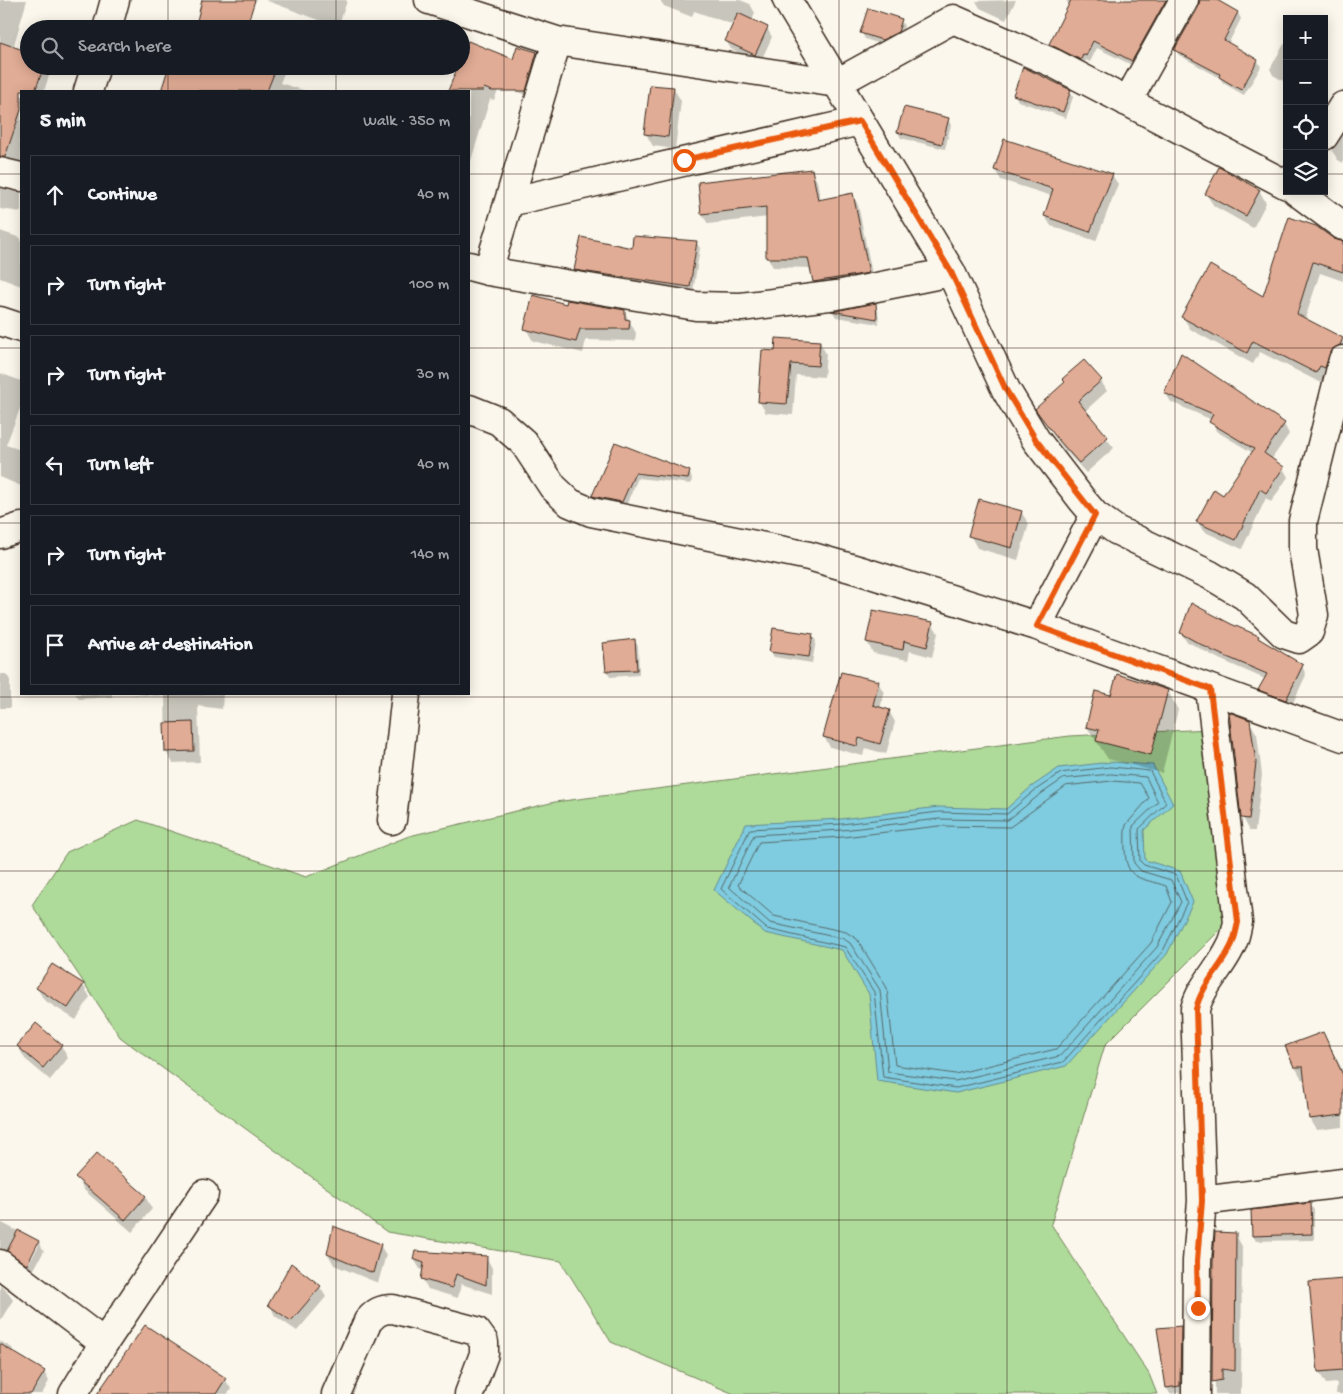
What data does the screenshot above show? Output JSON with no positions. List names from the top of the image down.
{
  "page": {
    "map_buttons": ["+", "−"],
    "search": "Search here",
    "heading": ["5 min", "Walk · 350 m"],
    "list": [
      ["Continue", "40 m"],
      ["Turn right", "100 m"],
      ["Turn right", "30 m"],
      ["Turn left", "40 m"],
      ["Turn right", "140 m"],
      "Arrive at destination"
    ]
  }
}
